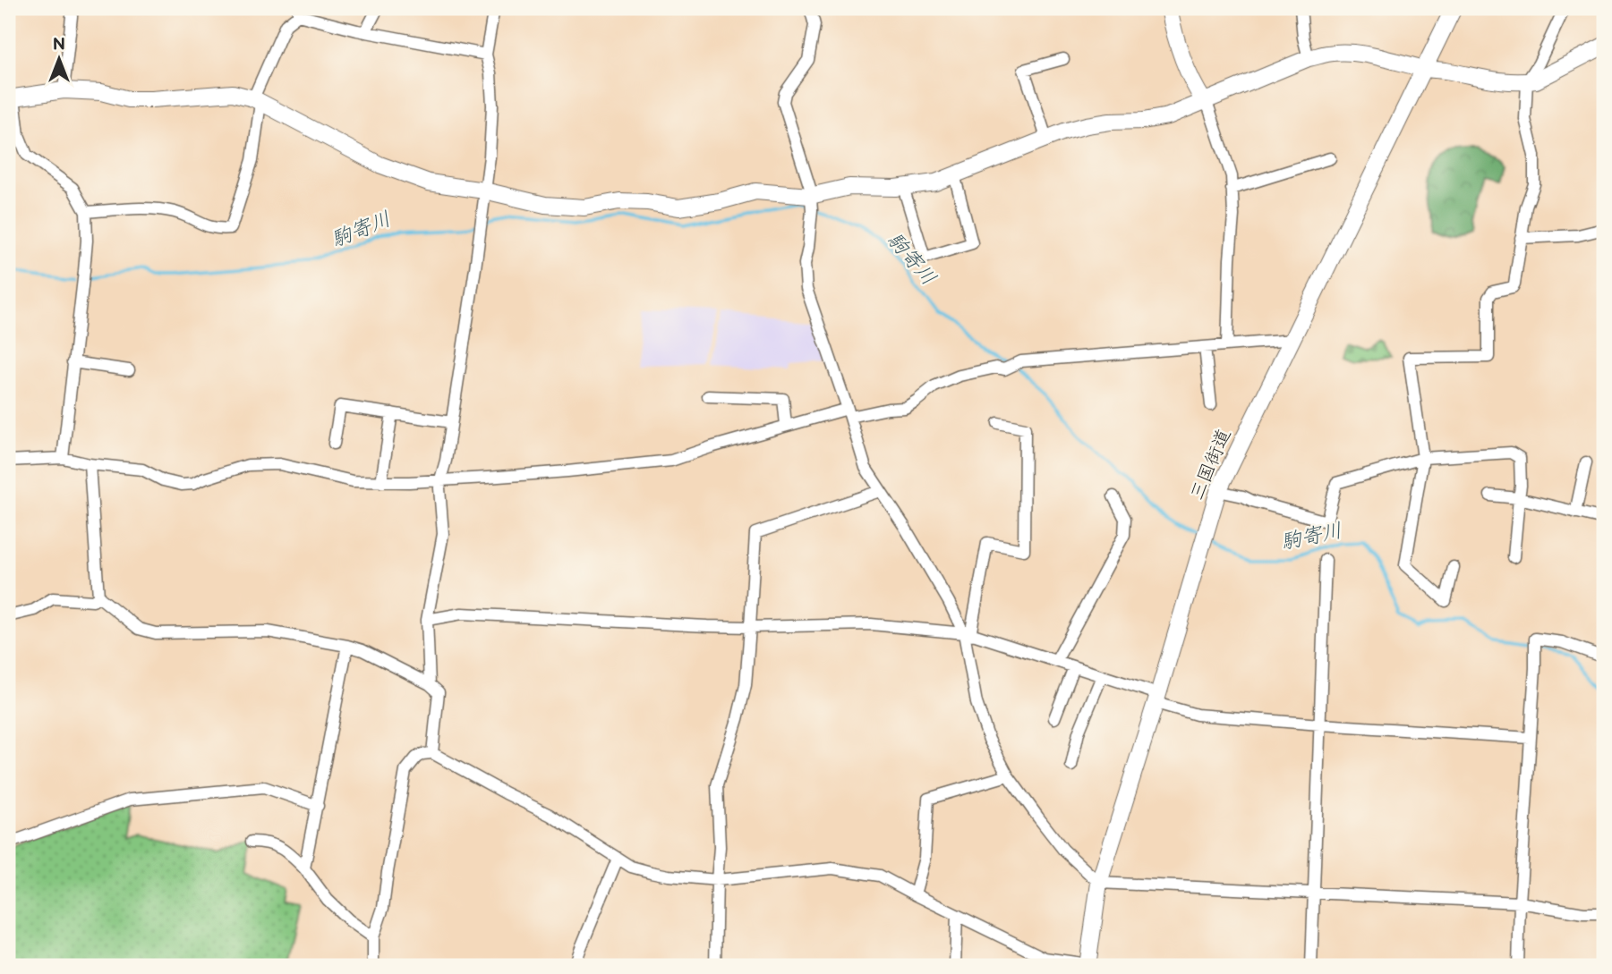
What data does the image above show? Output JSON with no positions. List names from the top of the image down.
{
  "streets": {
    "street": ["三国街道"]
  },
  "water": ["駒寄川"],
  "north": "top"
}
